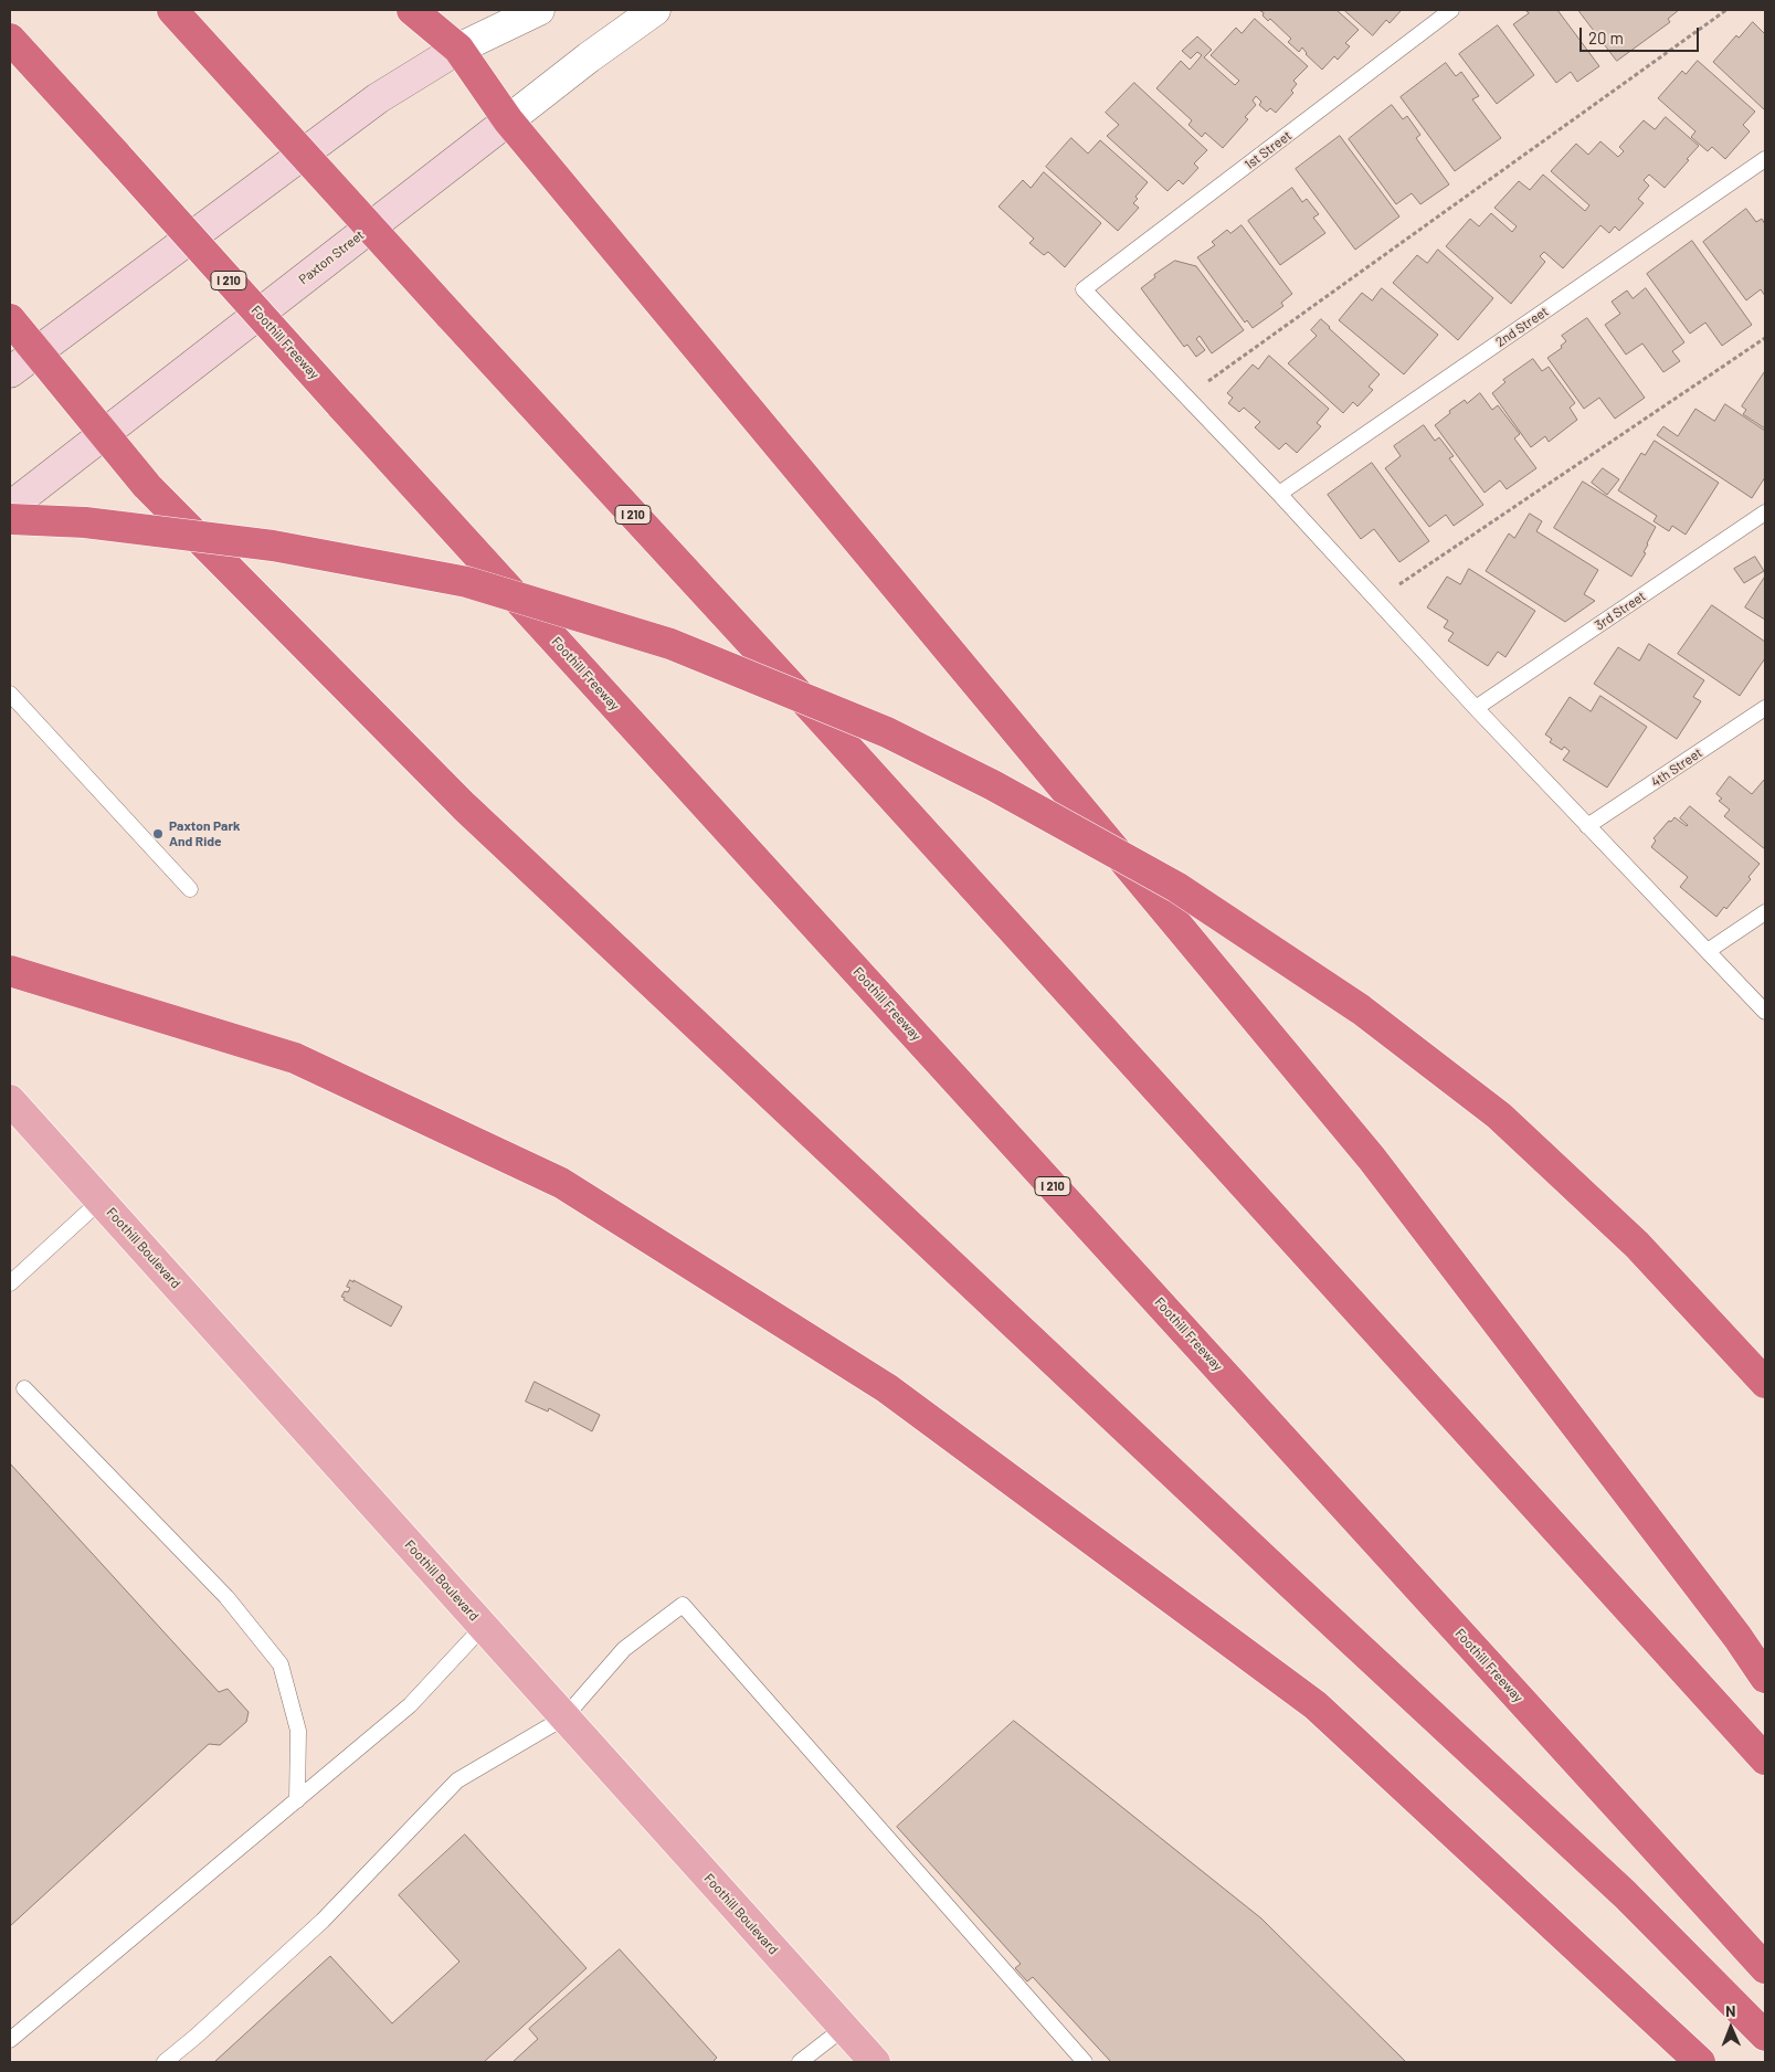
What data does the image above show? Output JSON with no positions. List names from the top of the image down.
{
  "streets": {
    "highway": ["I 210", "Foothill Freeway"],
    "main road": ["Foothill Boulevard"],
    "street": ["Paxton Street"],
    "lane": [
      "1st Street",
      "2nd Street",
      "3rd Street",
      "4th Street"
    ]
  },
  "places": ["Paxton Park And Ride"],
  "scale_bar": "20 m",
  "north": "top"
}
